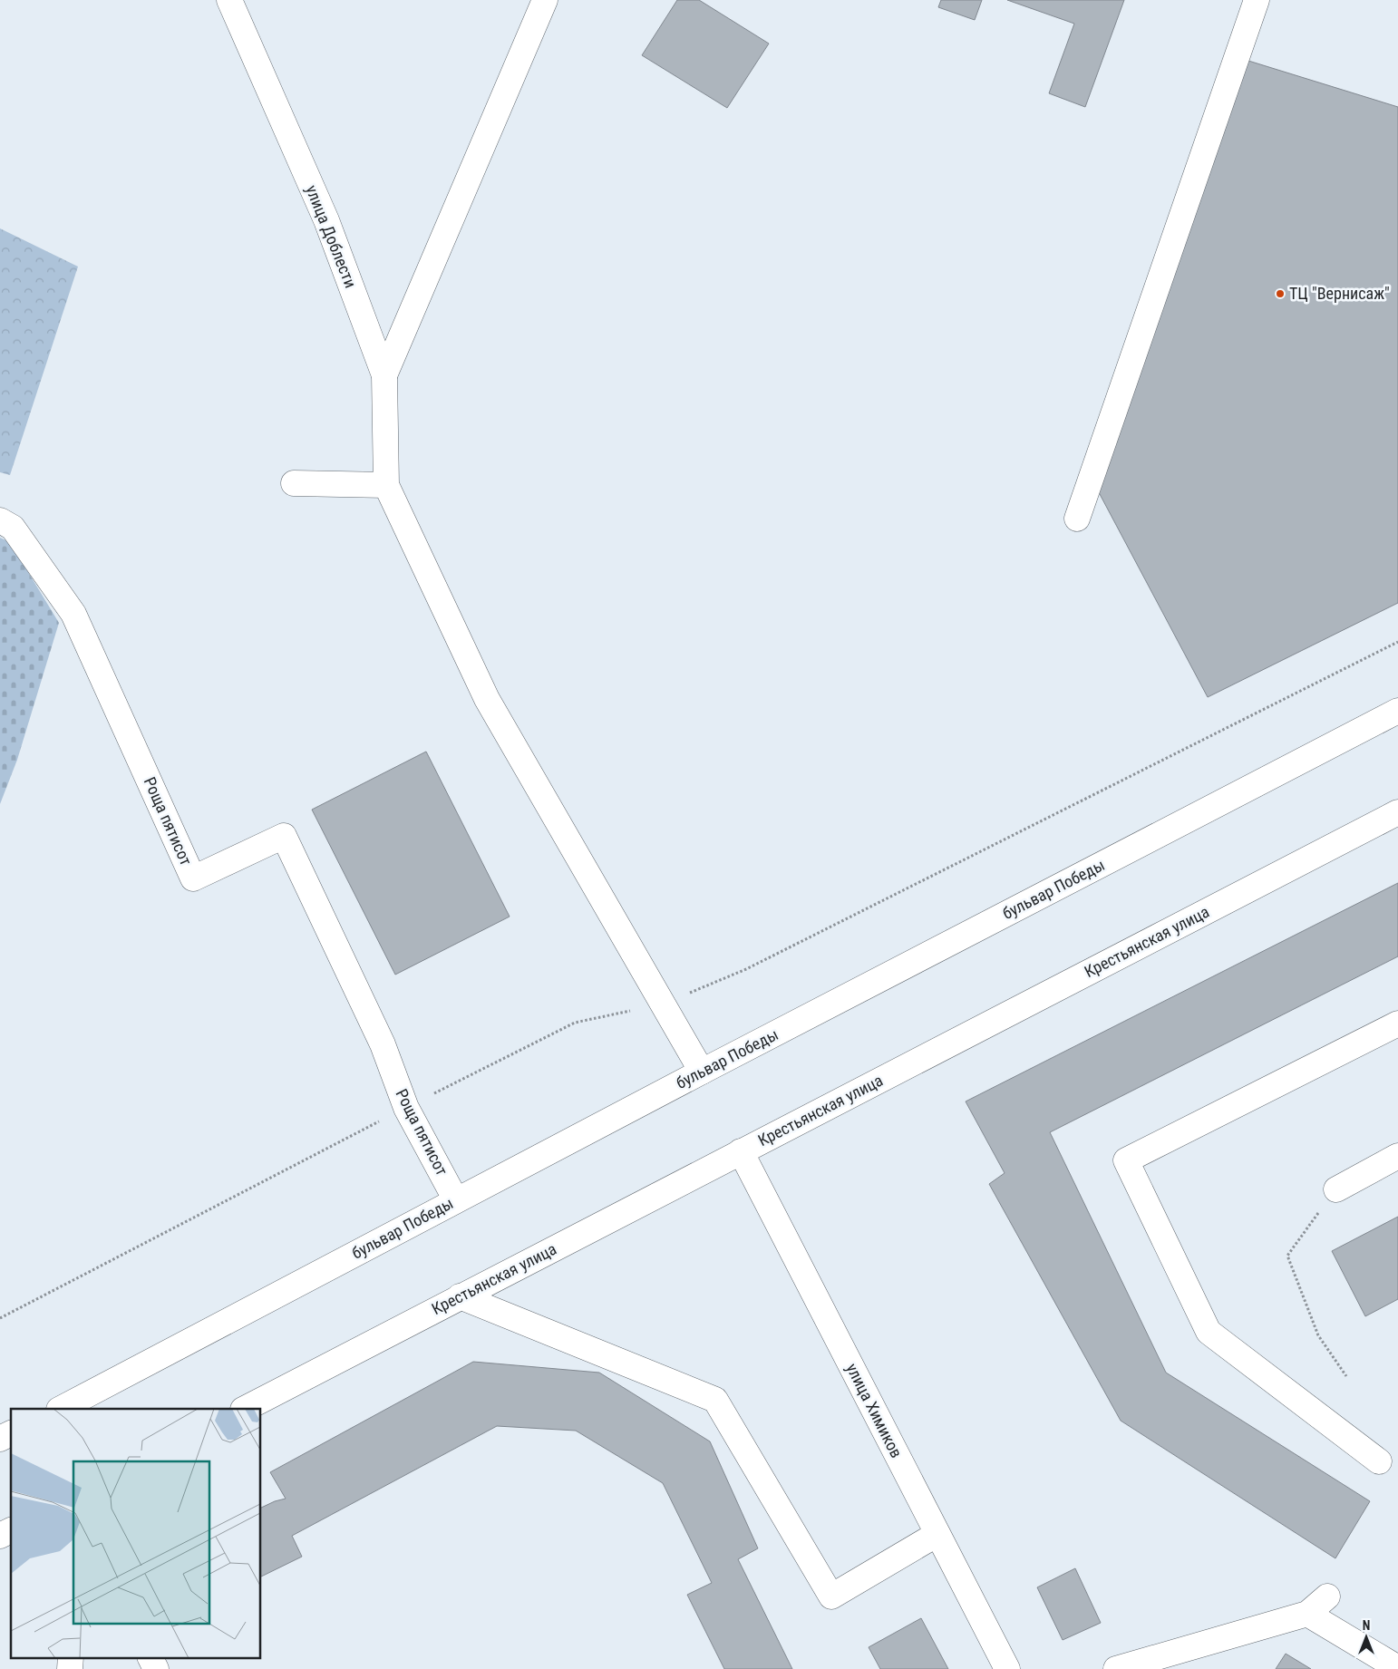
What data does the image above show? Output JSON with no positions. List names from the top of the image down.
{
  "streets": {
    "street": [
      "улица Доблести",
      "Роща пятисот",
      "бульвар Победы",
      "Крестьянская улица",
      "улица Химиков"
    ]
  },
  "crossings": [
    ["Роща пятисот", "бульвар Победы"],
    ["Крестьянская улица", "улица Химиков"]
  ],
  "places": ["ТЦ \"Вернисаж\""],
  "north": "top"
}
